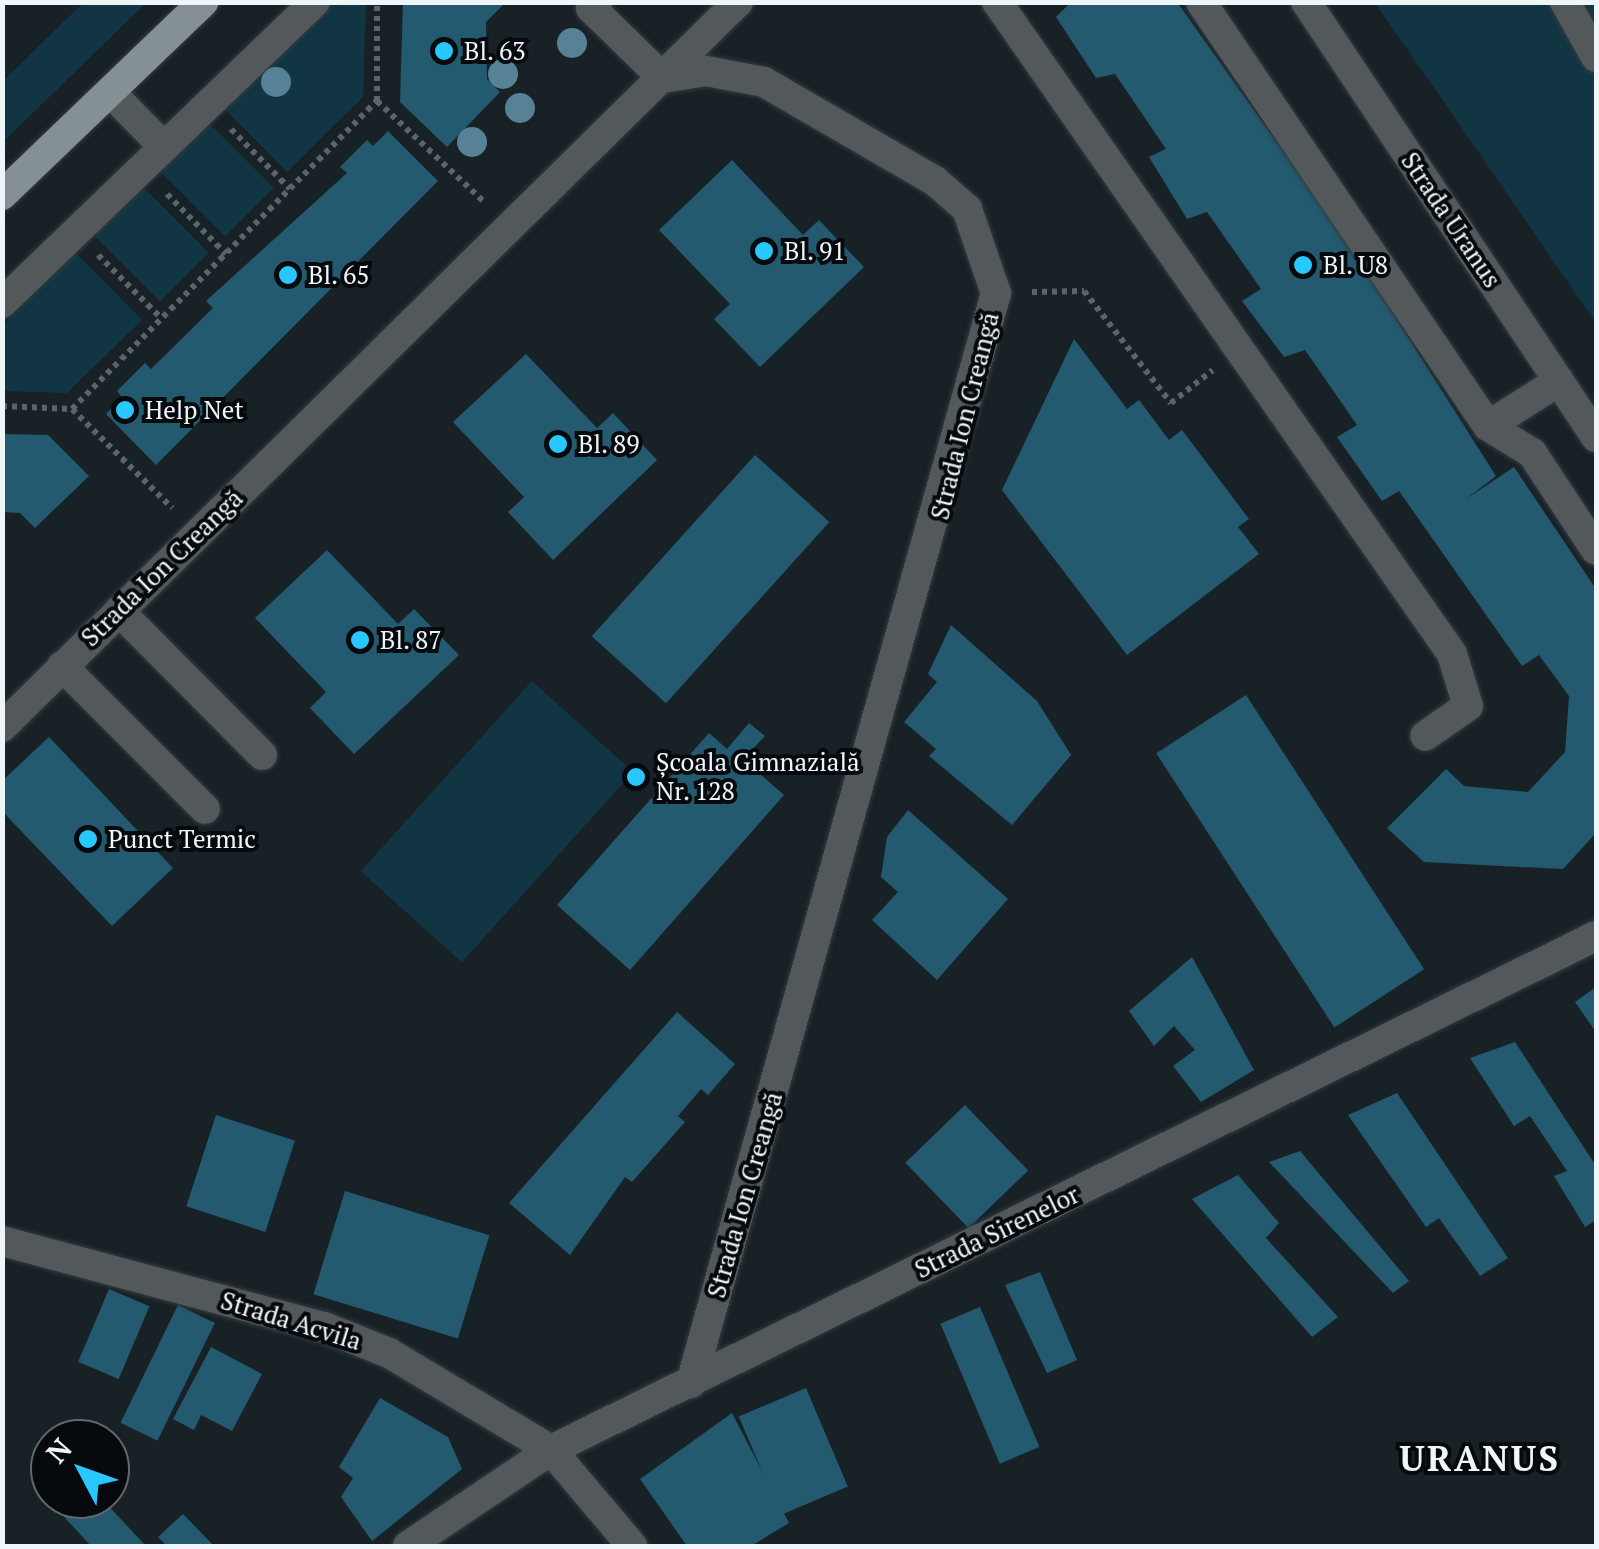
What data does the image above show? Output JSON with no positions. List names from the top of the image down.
{
  "streets": {
    "street": [
      "Strada Uranus",
      "Strada Ion Creangă",
      "Strada Sirenelor",
      "Strada Acvila"
    ]
  },
  "crossings": [
    ["Strada Ion Creangă", "Strada Sirenelor"],
    ["Strada Sirenelor", "Strada Acvila"]
  ],
  "districts": ["URANUS"],
  "places": [
    "Bl. 63",
    "Bl. 91",
    "Bl. U8",
    "Bl. 65",
    "Help Net",
    "Bl. 89",
    "Bl. 87",
    "Școala Gimnazială Nr. 128",
    "Punct Termic"
  ],
  "north": "top left"
}
